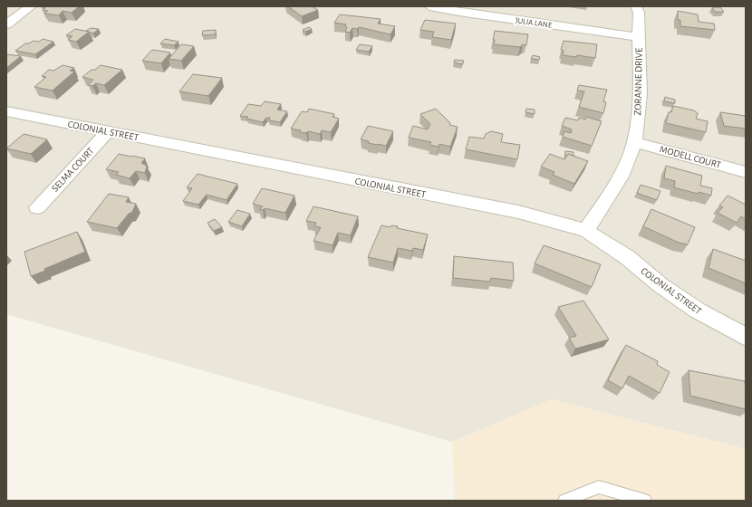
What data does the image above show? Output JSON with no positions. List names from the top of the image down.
{
  "streets": {
    "street": [
      "JULIA LANE",
      "ZORANNE DRIVE",
      "COLONIAL STREET",
      "MODELL COURT",
      "SELMA COURT"
    ]
  },
  "crossings": [
    ["JULIA LANE", "ZORANNE DRIVE"],
    ["ZORANNE DRIVE", "COLONIAL STREET"],
    ["ZORANNE DRIVE", "MODELL COURT"],
    ["COLONIAL STREET", "SELMA COURT"]
  ]
}
